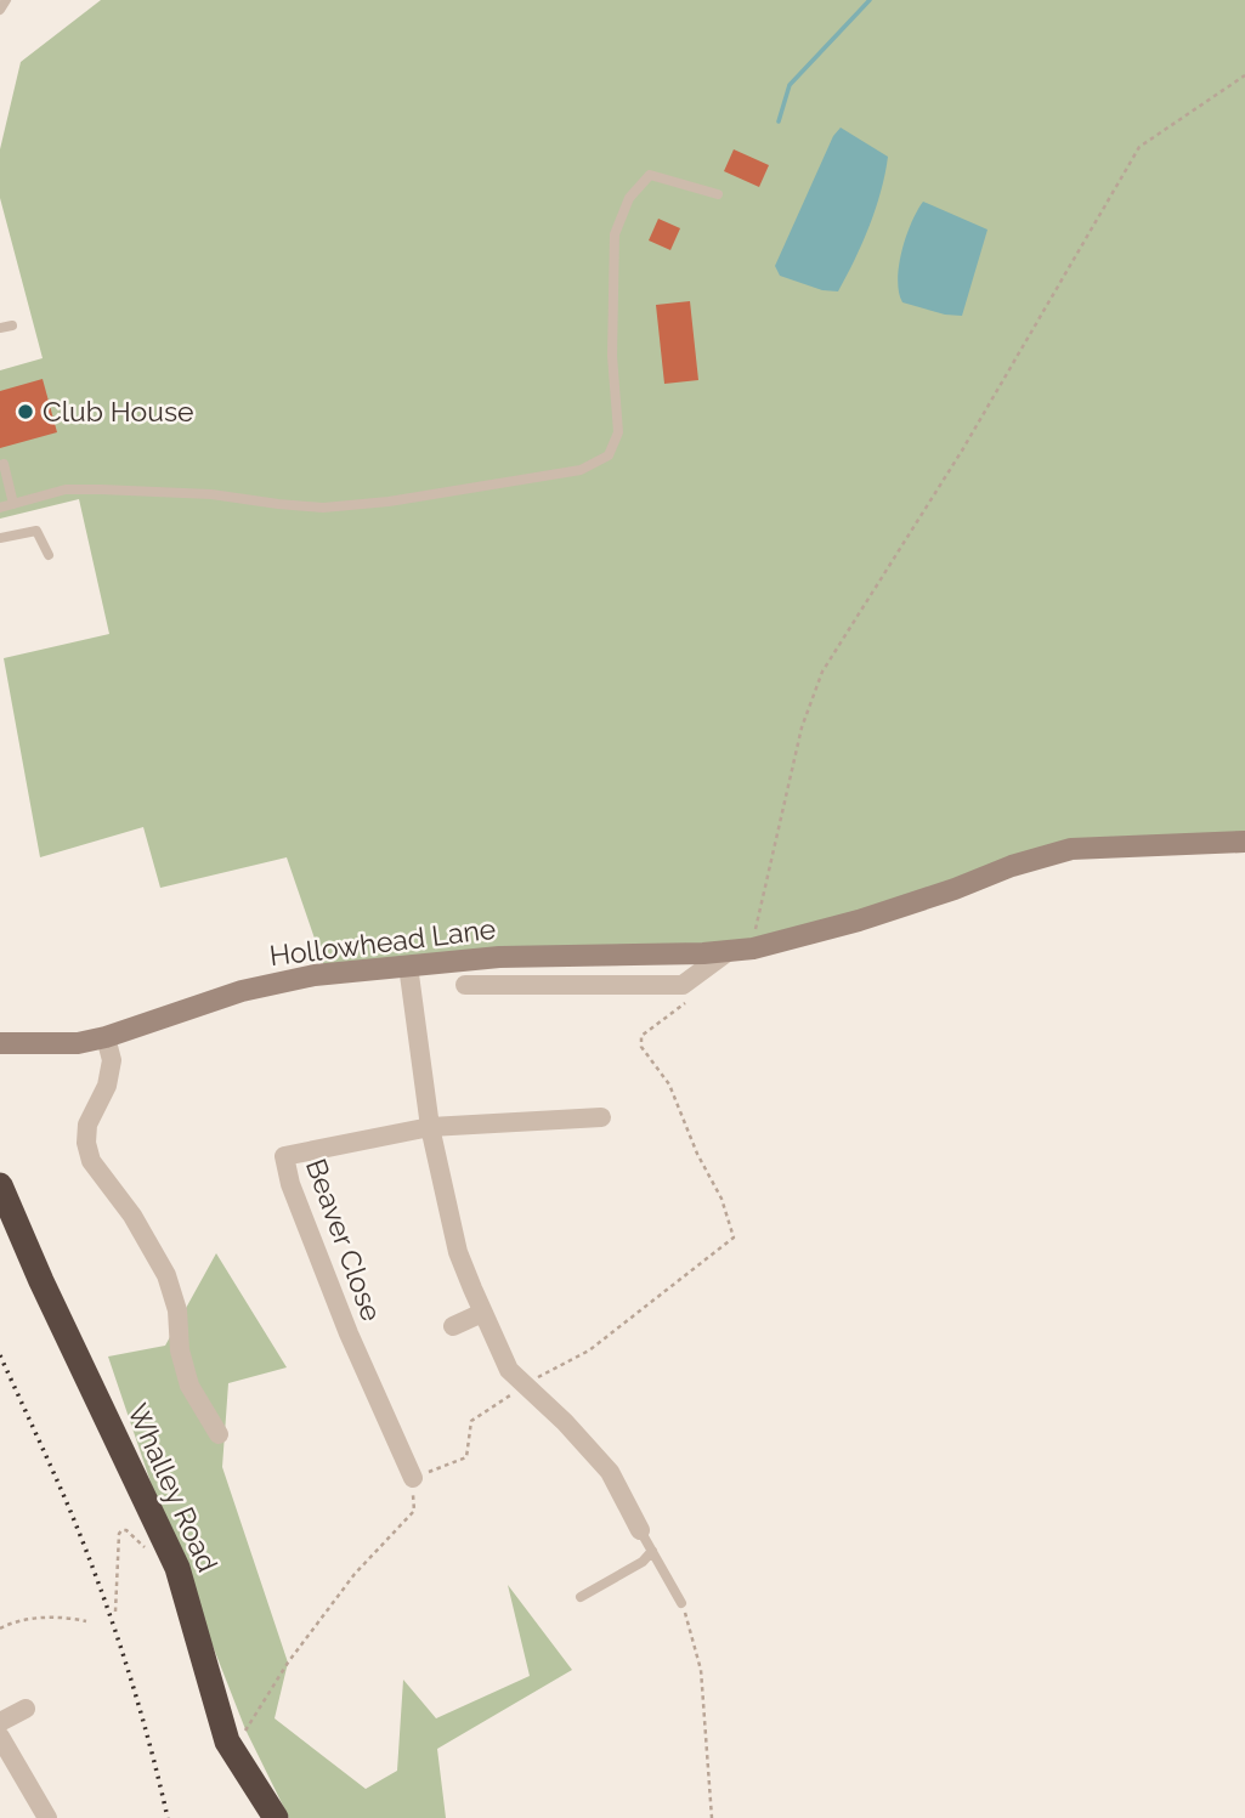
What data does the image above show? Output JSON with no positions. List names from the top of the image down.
{
  "streets": {
    "highway": ["Whalley Road"],
    "street": ["Hollowhead Lane", "Beaver Close"]
  },
  "places": ["Club House"]
}
